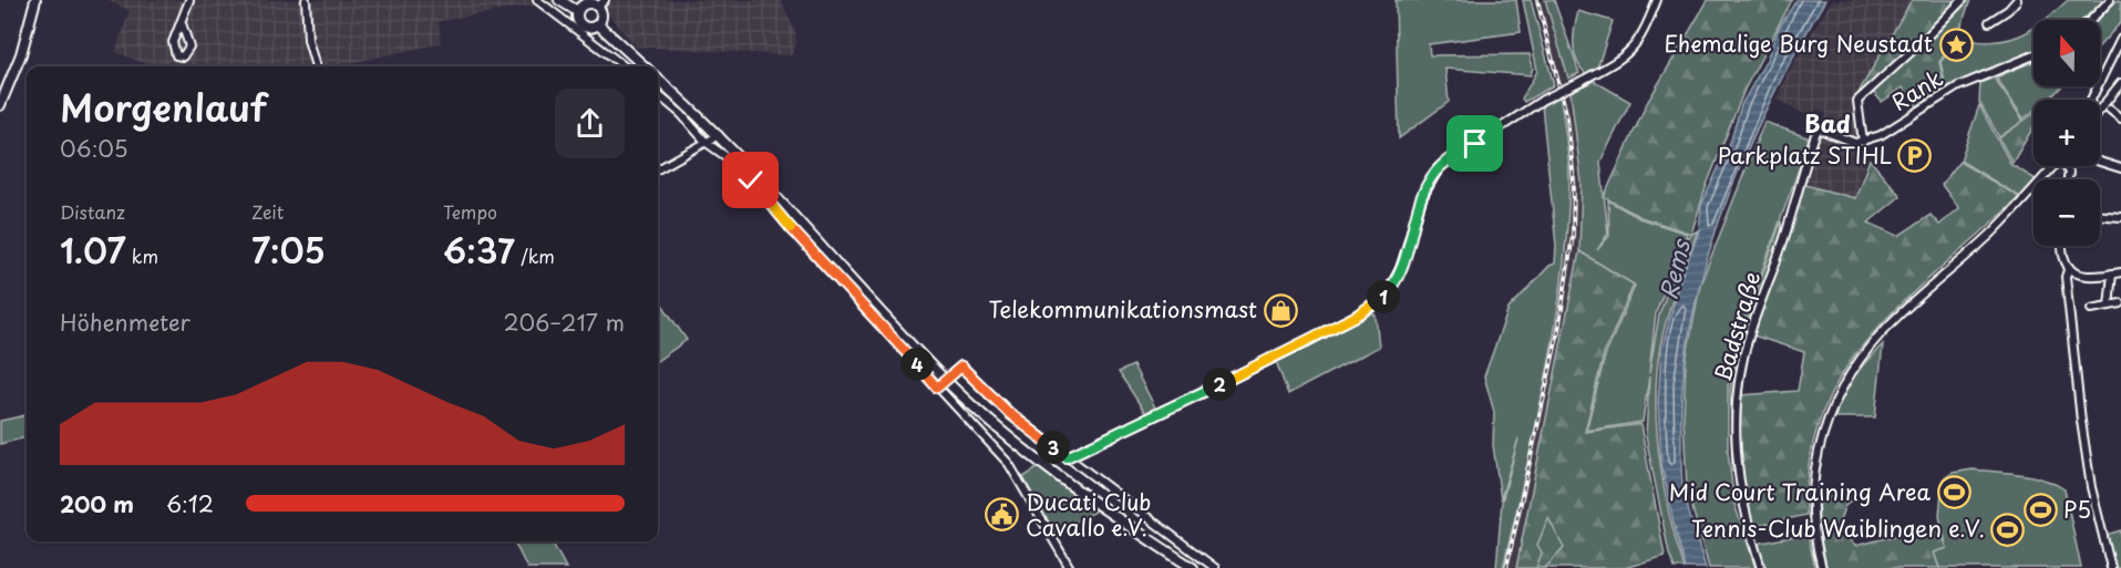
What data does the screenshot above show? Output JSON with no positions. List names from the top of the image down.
{
  "streets": {
    "street": ["Rank", "Badstraße"]
  },
  "crossings": [
    ["Rank", "Badstraße"]
  ],
  "districts": ["Bad"],
  "water": ["Rems"],
  "places": {
    "place": ["Ehemalige Burg Neustadt"],
    "parking": ["Parkplatz STIHL"],
    "shop": ["Telekommunikationsmast"],
    "sports": ["Mid Court Training Area", "P5", "Tennis-Club Waiblingen e.V."],
    "public building": ["Ducati Club Cavallo e.V."]
  },
  "north": "top",
  "page": {
    "map_buttons": ["+", "−"],
    "heading": ["Morgenlauf", "06:05"],
    "stats": [
      ["Distanz", "1.07 km"],
      ["Zeit", "7:05"],
      ["Tempo", "6:37 /km"]
    ],
    "pins": [
      "1",
      "4",
      "2",
      "3"
    ],
    "chart": ["Höhenmeter", "206–217 m"],
    "list": [
      {
        "name": "200 m",
        "note": "6:12"
      }
    ]
  }
}
